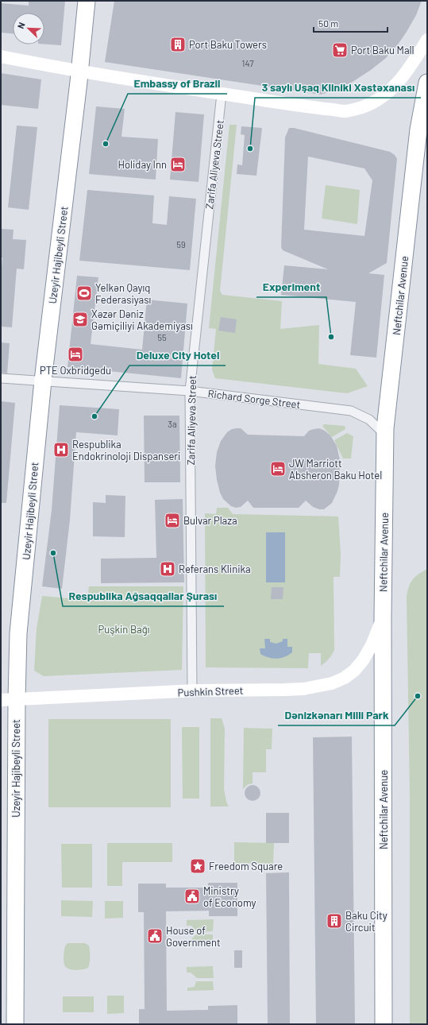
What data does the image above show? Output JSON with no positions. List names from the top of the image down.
{
  "streets": {
    "highway": ["Uzeyir Hajibeyli Street", "Neftchilar Avenue"],
    "street": ["Zarifa Aliyeva Street", "Richard Sorge Street", "Pushkin Street"]
  },
  "crossings": [
    ["Zarifa Aliyeva Street", "Richard Sorge Street"],
    ["Zarifa Aliyeva Street", "Pushkin Street"],
    ["Uzeyir Hajibeyli Street", "Richard Sorge Street"],
    ["Uzeyir Hajibeyli Street", "Pushkin Street"],
    ["Neftchilar Avenue", "Richard Sorge Street"],
    ["Neftchilar Avenue", "Pushkin Street"]
  ],
  "parks": ["Puşkin Bağı"],
  "places": {
    "building": ["Port Baku Towers", "Baku City Circuit"],
    "supermarket": ["Port Baku Mall"],
    "other": [
      "Embassy of Brazil",
      "3 saylı Uşaq Kliniki Xəstəxanası",
      "Experiment",
      "Deluxe City Hotel",
      "Respublika Ağsaqqallar Şurası",
      "Dənizkənarı Milli Park"
    ],
    "hotel": [
      "Holiday Inn",
      "PTE Oxbridgedu",
      "JW Marriott Absheron Baku Hotel",
      "Bulvar Plaza"
    ],
    "sports": ["Yelkən Qayıq Federasiyası"],
    "school or university": ["Xəzər Dəniz Gəmiçiliyi Akademiyası"],
    "hospital": ["Respublika Endokrinoloji Dispanseri", "Referans Klinika"],
    "place": ["Freedom Square"],
    "public building": ["Ministry of Economy", "House of Government"]
  },
  "house_numbers": [
    "147",
    "59",
    "55",
    "3a"
  ],
  "scale_bar": "50 m",
  "north": "top left"
}
